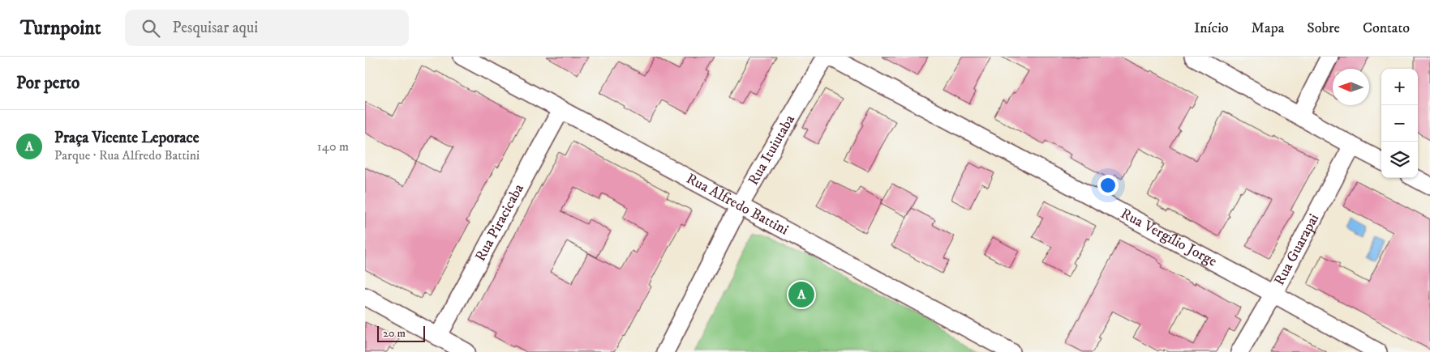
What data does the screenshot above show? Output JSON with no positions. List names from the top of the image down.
{
  "streets": {
    "street": [
      "Rua Ituiutaba",
      "Rua Alfredo Battini",
      "Rua Piracicaba",
      "Rua Vergílio Jorge",
      "Rua Guarapai"
    ]
  },
  "crossings": [
    ["Rua Ituiutaba", "Rua Alfredo Battini"],
    ["Rua Alfredo Battini", "Rua Piracicaba"],
    ["Rua Vergílio Jorge", "Rua Guarapai"]
  ],
  "scale_bar": "20 m",
  "north": "left",
  "page": {
    "header": "Turnpoint",
    "search": "Pesquisar aqui",
    "nav": [
      "Início",
      "Mapa",
      "Sobre",
      "Contato"
    ],
    "heading": "Por perto",
    "map_buttons": ["+", "−"],
    "list": [
      {
        "mark": "A",
        "name": "Praça Vicente Leporace",
        "note": "Parque · Rua Alfredo Battini",
        "value": "140 m"
      }
    ],
    "pins": "A",
    "scale": "20 m"
  }
}
